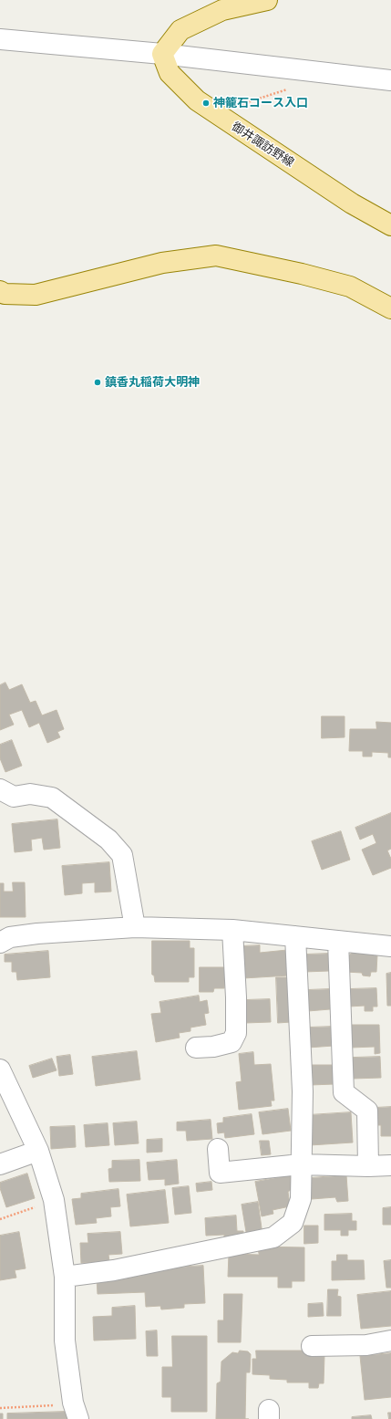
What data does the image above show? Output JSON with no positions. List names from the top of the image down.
{
  "streets": {
    "main road": ["御井諏訪野線"]
  },
  "places": ["神籠石コース入口", "鎮香丸稲荷大明神"]
}
